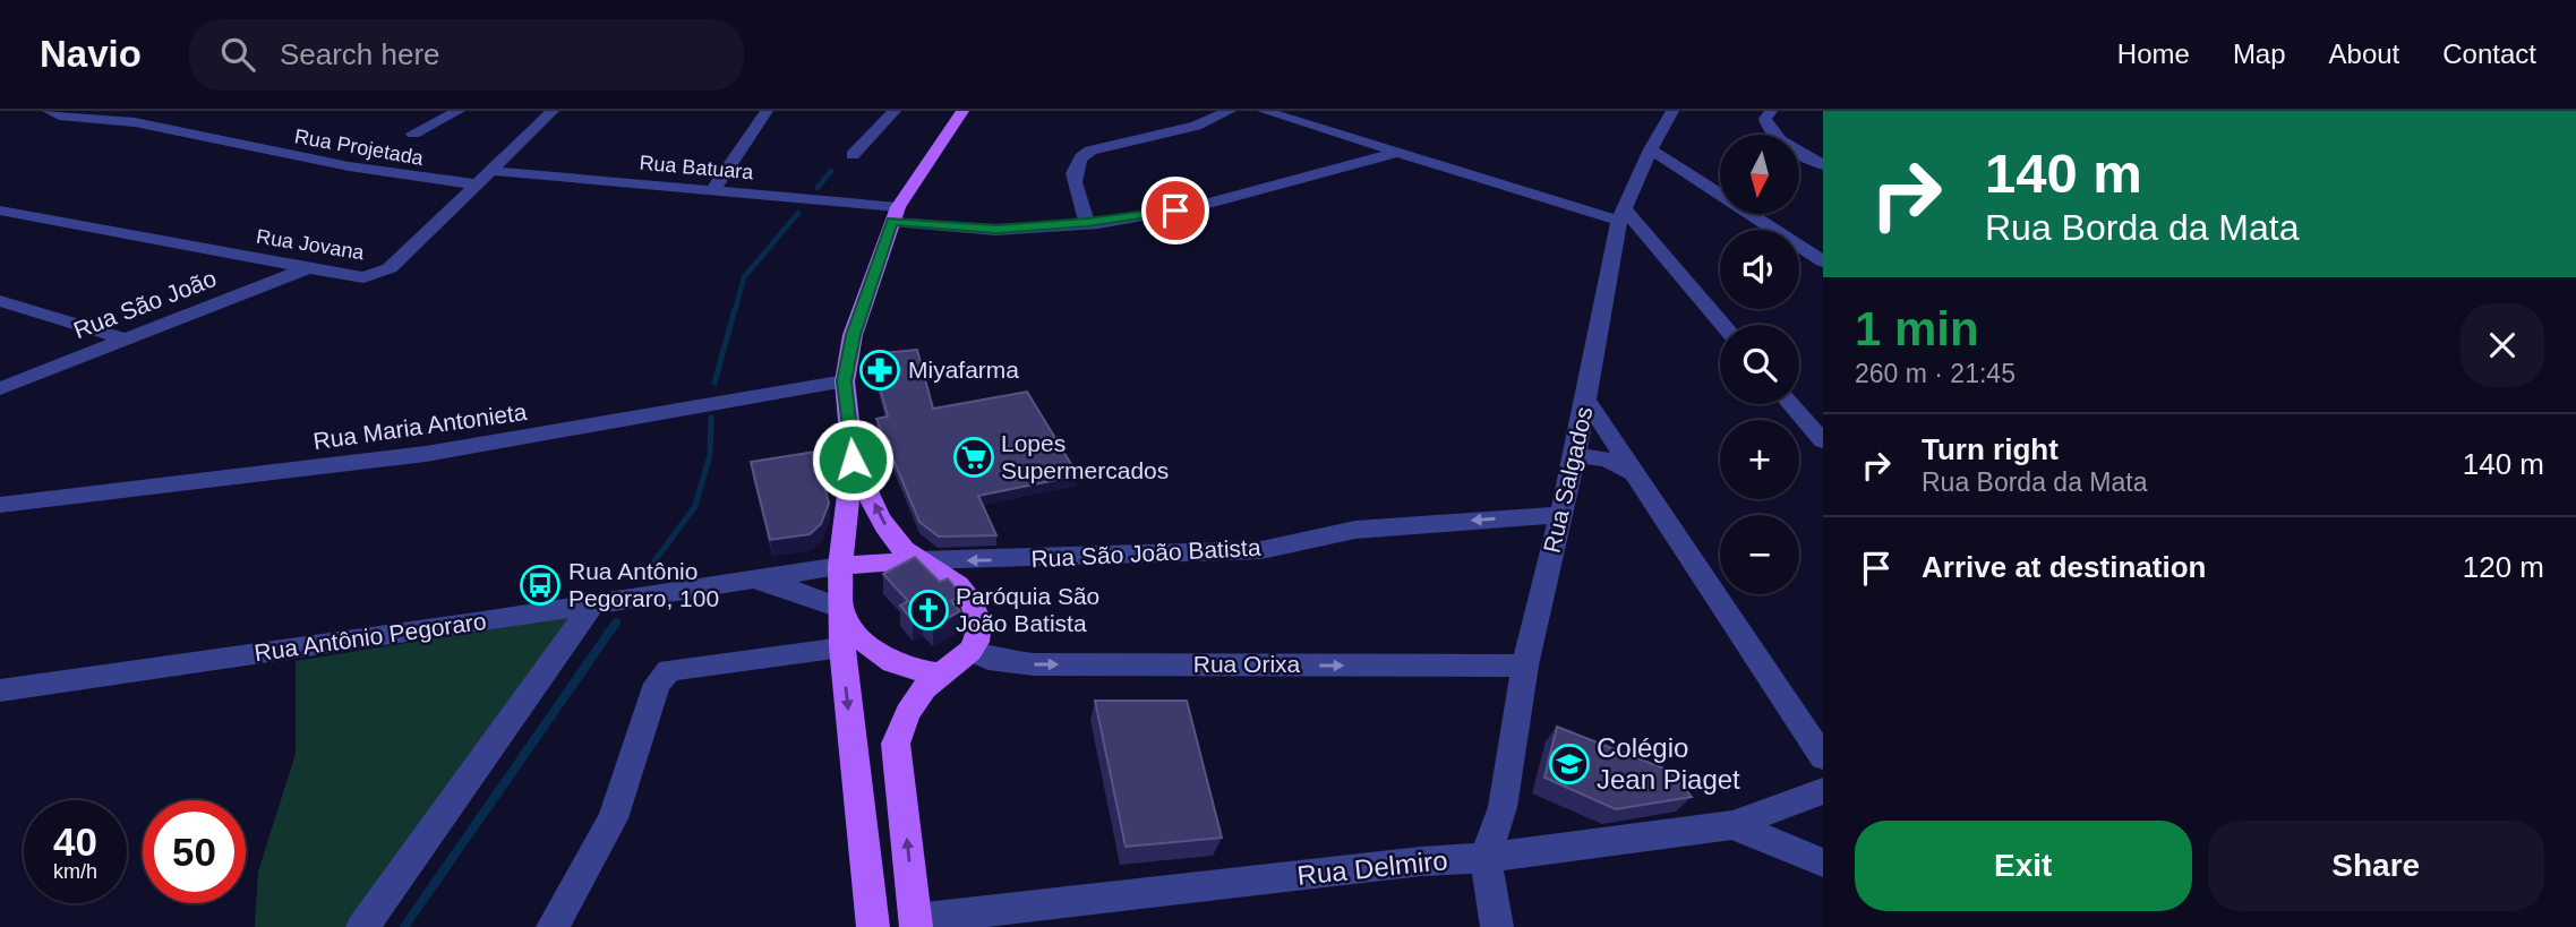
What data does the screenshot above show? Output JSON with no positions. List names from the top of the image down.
{
  "streets": {
    "street": [
      "Rua Projetada",
      "Rua Batuara",
      "Rua Jovana",
      "Rua São João",
      "Rua Maria Antonieta",
      "Rua Salgados",
      "Rua São João Batista",
      "Rua Antônio Pegoraro",
      "Rua Orixa",
      "Rua Delmiro"
    ]
  },
  "crossings": [
    ["Rua Projetada", "Rua Jovana"],
    ["Rua Batuara", "Rua Jovana"],
    ["Rua Jovana", "Rua São João"],
    ["Rua Salgados", "Rua São João Batista"],
    ["Rua Salgados", "Rua Orixa"],
    ["Rua Salgados", "Rua Delmiro"],
    ["Rua São João Batista", "Rua Antônio Pegoraro"],
    ["Rua São João Batista", "Rua Orixa"],
    ["Rua Antônio Pegoraro", "Rua Orixa"]
  ],
  "one_way": ["Rua São João Batista", "Rua Orixa"],
  "places": {
    "pharmacy": ["Miyafarma"],
    "supermarket": ["Lopes Supermercados"],
    "bus stop": ["Rua Antônio Pegoraro, 100"],
    "church": ["Paróquia São João Batista"],
    "school or university": ["Colégio Jean Piaget"]
  },
  "north": "bottom",
  "page": {
    "header": "Navio",
    "search": "Search here",
    "nav": [
      "Home",
      "Map",
      "About",
      "Contact"
    ],
    "turn": ["140 m", "Rua Borda da Mata"],
    "map_buttons": ["+", "−"],
    "heading": ["1 min", "260 m · 21:45"],
    "list": [
      {
        "name": "Turn right",
        "note": "Rua Borda da Mata",
        "value": "140 m"
      },
      {
        "name": "Arrive at destination",
        "value": "120 m"
      }
    ],
    "speed": "40 km/h",
    "limit": "50",
    "buttons": ["Exit", "Share"]
  }
}
